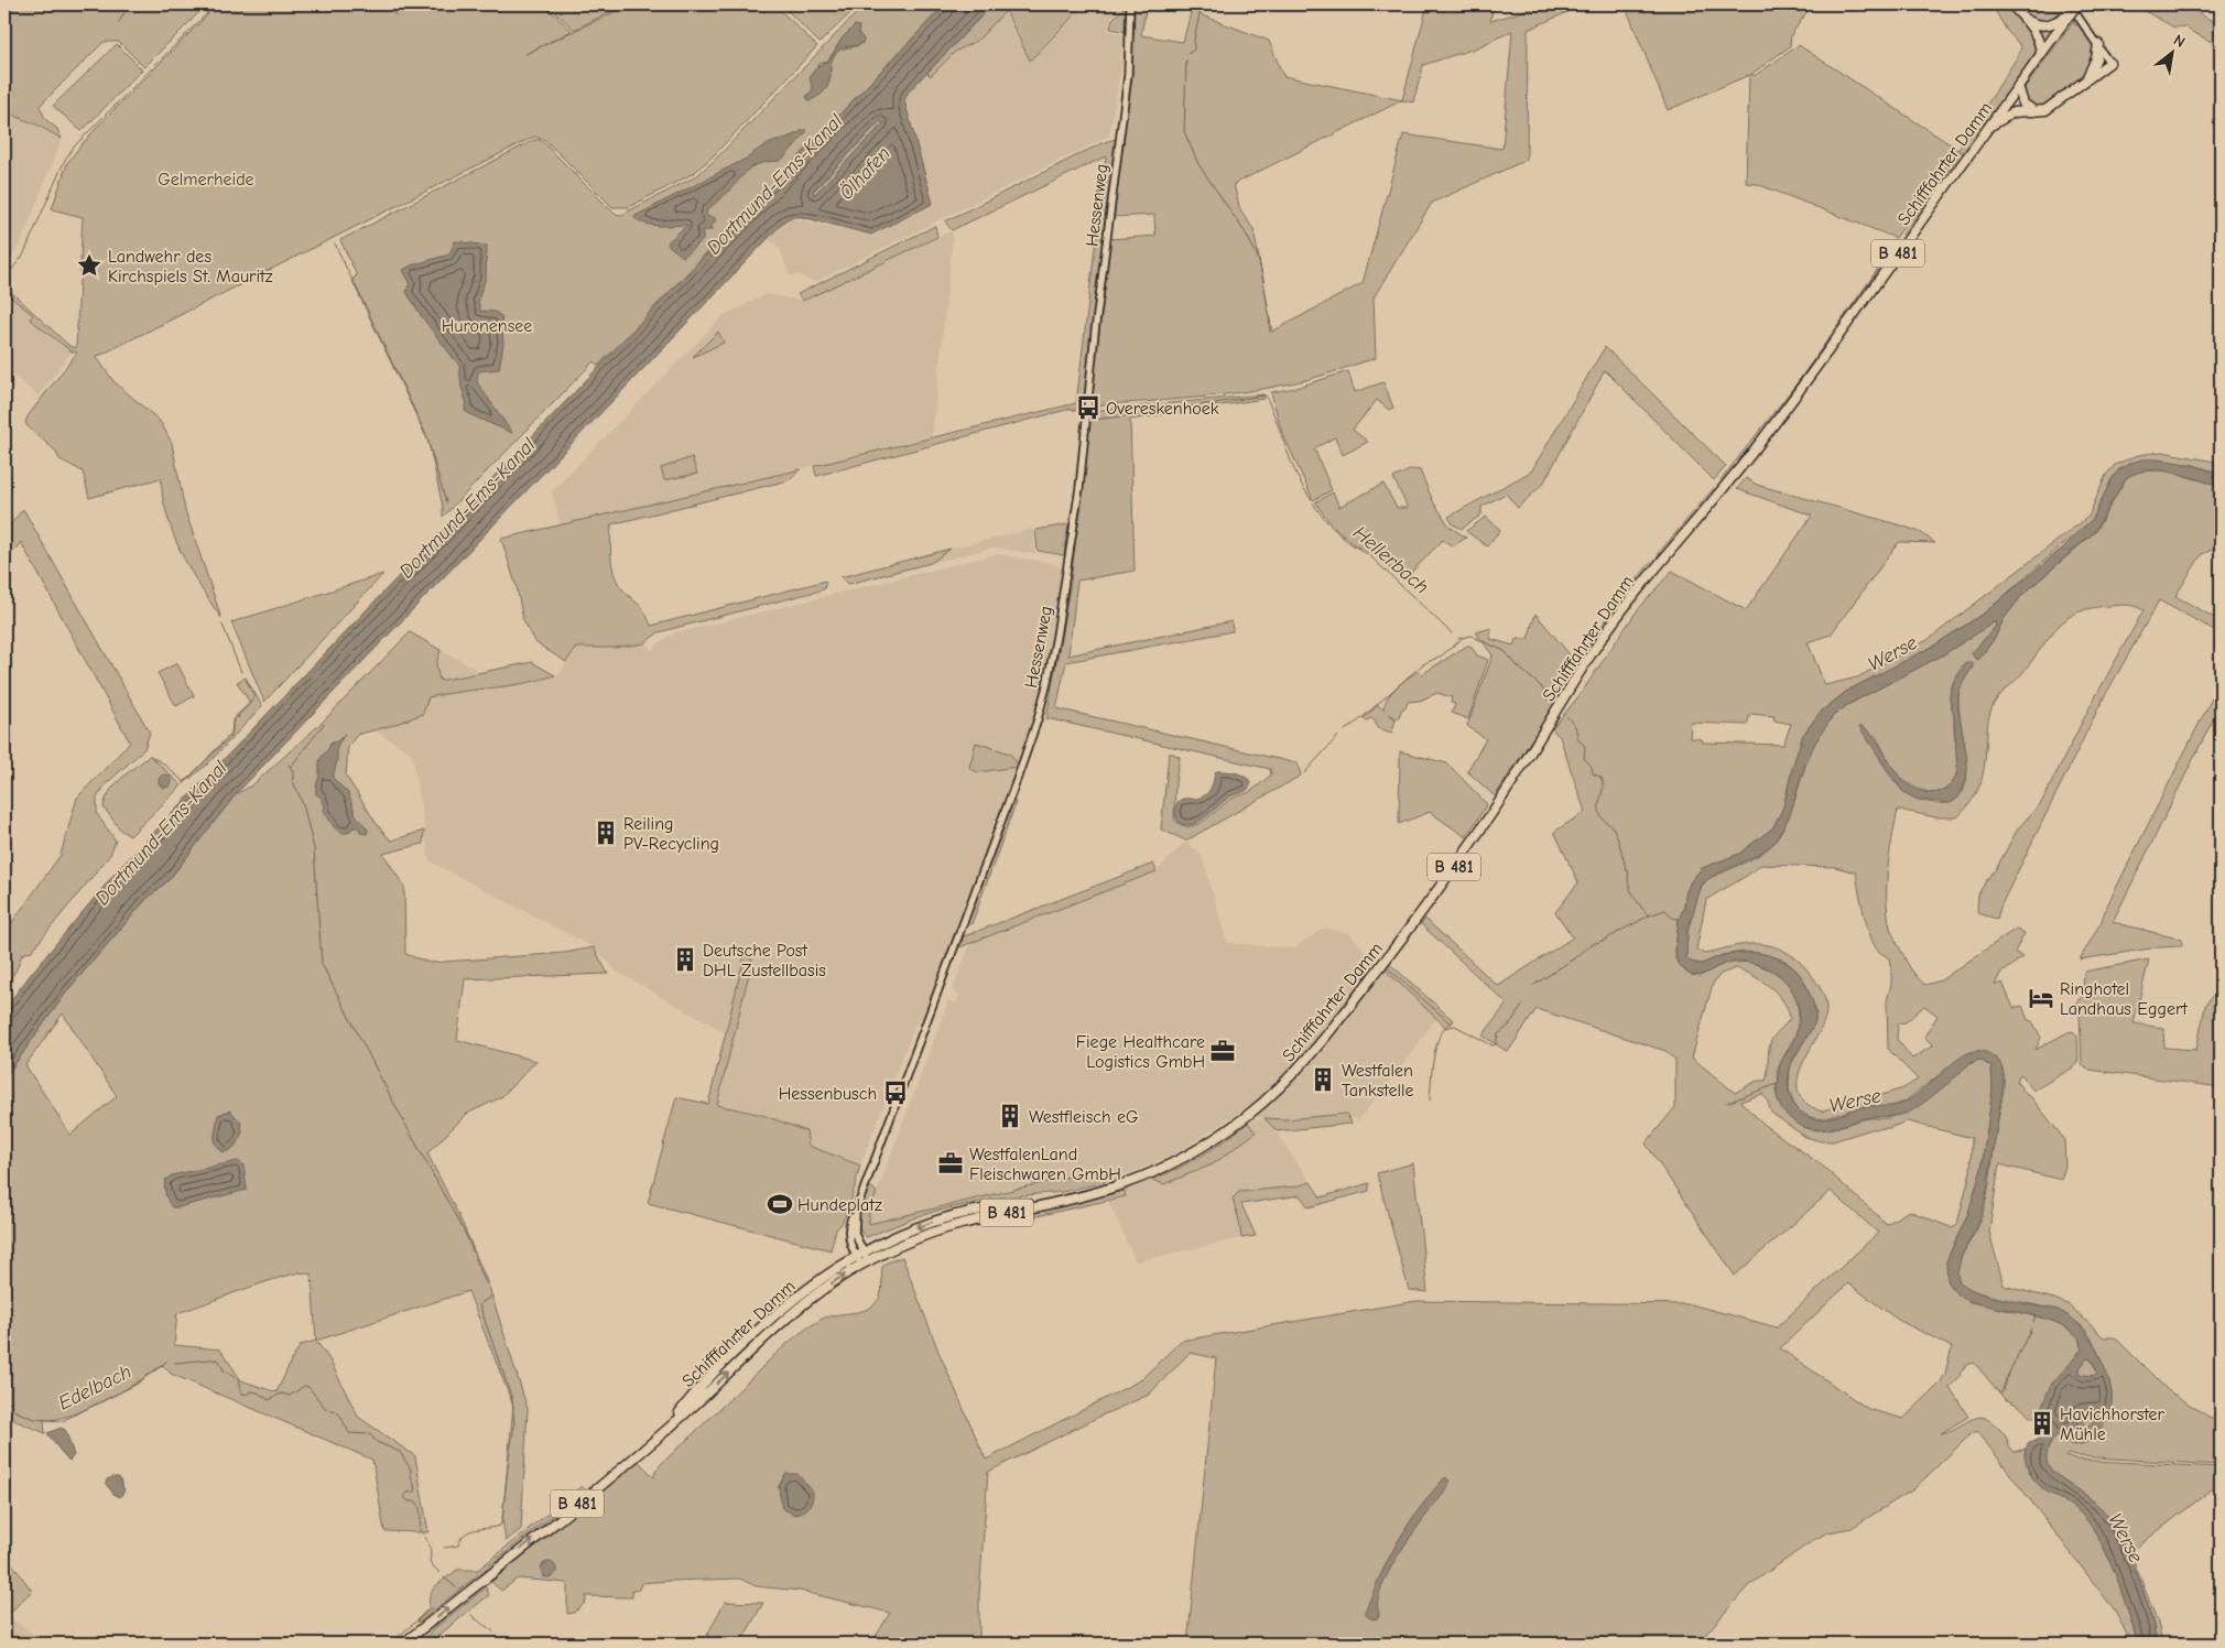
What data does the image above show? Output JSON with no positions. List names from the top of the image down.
{
  "streets": {
    "main road": ["Schifffahrter Damm", "B 481"],
    "street": ["Hessenweg"]
  },
  "crossings": [
    ["Schifffahrter Damm", "Hessenweg"],
    ["Schifffahrter Damm", "B 481"]
  ],
  "water": [
    "Ölhafen",
    "Dortmund-Ems-Kanal",
    "Hellerbach",
    "Werse",
    "Edelbach"
  ],
  "parks": ["Gelmerheide", "Huronensee"],
  "places": {
    "place": ["Landwehr des Kirchspiels St. Mauritz"],
    "bus stop": ["Overeskenhoek", "Hessenbusch"],
    "building": [
      "Reiling PV-Recycling",
      "Deutsche Post DHL Zustellbasis",
      "Westfalen Tankstelle",
      "Westfleisch eG",
      "Havichhorster Mühle"
    ],
    "hotel": ["Ringhotel Landhaus Eggert"],
    "office": ["Fiege Healthcare Logistics GmbH", "WestfalenLand Fleischwaren GmbH"],
    "sports": ["Hundeplatz"]
  },
  "north": "top right"
}
